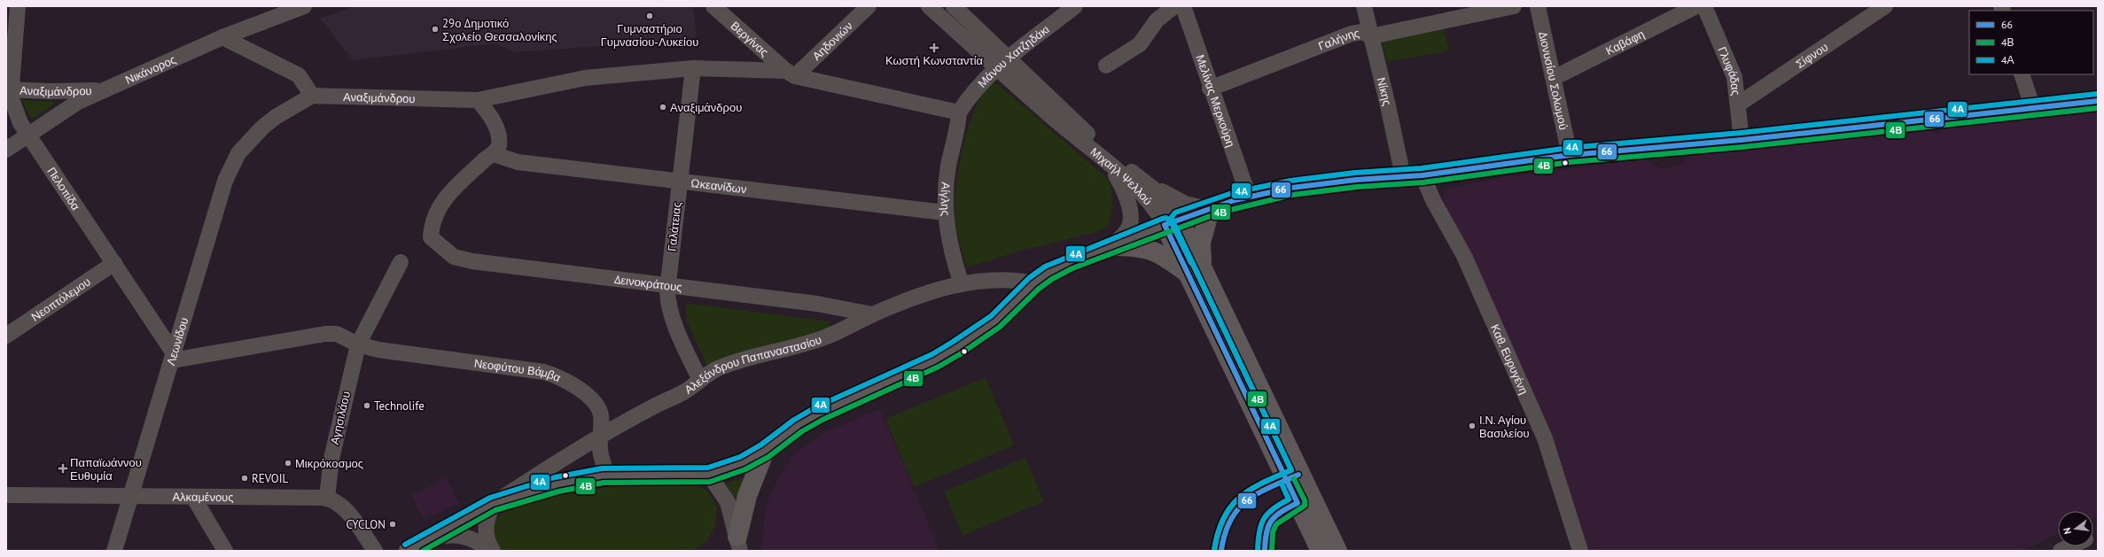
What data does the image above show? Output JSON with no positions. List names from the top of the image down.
{
  "streets": {
    "main road": ["Μιχαήλ Ψελλού", "Αλεξάνδρου Παπαναστασίου"],
    "street": [
      "Βεργίνας",
      "Γαλήνης",
      "Αηδονιών",
      "Καβάφη",
      "Σίφνου",
      "Μάνου Χατζηδάκι",
      "Νικάνορος",
      "Γλυφάδας",
      "Διονυσίου Σολωμού",
      "Αναξιμάνδρου",
      "Νίκης",
      "Μελίνας Μερκούρη",
      "Ωκεανίδων",
      "Πελοπίδα",
      "Αίγλης",
      "Γαλάτειας",
      "Δεινοκράτους",
      "Νεοπτόλεμου",
      "Λεωνίδου",
      "Καθ. Ευρυγένη",
      "Νεοφύτου Βάμβα",
      "Αγησιλάου",
      "Αλκαμένους"
    ]
  },
  "crossings": [
    ["Βεργίνας", "Αηδονιών"],
    ["Βεργίνας", "Αναξιμάνδρου"],
    ["Γαλήνης", "Νίκης"],
    ["Γαλήνης", "Μελίνας Μερκούρη"],
    ["Αηδονιών", "Αναξιμάνδρου"],
    ["Καβάφη", "Διονυσίου Σολωμού"],
    ["Σίφνου", "Γλυφάδας"],
    ["Μάνου Χατζηδάκι", "Αναξιμάνδρου"],
    ["Μάνου Χατζηδάκι", "Μιχαήλ Ψελλού"],
    ["Μάνου Χατζηδάκι", "Αίγλης"],
    ["Νικάνορος", "Αναξιμάνδρου"],
    ["Νικάνορος", "Πελοπίδα"],
    ["Γλυφάδας", "Αλεξάνδρου Παπαναστασίου"],
    ["Διονυσίου Σολωμού", "Αλεξάνδρου Παπαναστασίου"],
    ["Αναξιμάνδρου", "Πελοπίδα"],
    ["Αναξιμάνδρου", "Αίγλης"],
    ["Αναξιμάνδρου", "Γαλάτειας"],
    ["Αναξιμάνδρου", "Λεωνίδου"],
    ["Νίκης", "Αλεξάνδρου Παπαναστασίου"],
    ["Μελίνας Μερκούρη", "Αλεξάνδρου Παπαναστασίου"],
    ["Μιχαήλ Ψελλού", "Αλεξάνδρου Παπαναστασίου"],
    ["Ωκεανίδων", "Αίγλης"],
    ["Ωκεανίδων", "Γαλάτειας"],
    ["Ωκεανίδων", "Δεινοκράτους"],
    ["Πελοπίδα", "Νεοπτόλεμου"],
    ["Πελοπίδα", "Λεωνίδου"],
    ["Πελοπίδα", "Νεοφύτου Βάμβα"],
    ["Αίγλης", "Αλεξάνδρου Παπαναστασίου"],
    ["Γαλάτειας", "Δεινοκράτους"],
    ["Γαλάτειας", "Αλεξάνδρου Παπαναστασίου"],
    ["Δεινοκράτους", "Αλεξάνδρου Παπαναστασίου"],
    ["Λεωνίδου", "Νεοφύτου Βάμβα"],
    ["Λεωνίδου", "Αλκαμένους"],
    ["Καθ. Ευρυγένη", "Αλεξάνδρου Παπαναστασίου"],
    ["Αλεξάνδρου Παπαναστασίου", "Νεοφύτου Βάμβα"],
    ["Νεοφύτου Βάμβα", "Αγησιλάου"],
    ["Αγησιλάου", "Αλκαμένους"]
  ],
  "places": {
    "other": [
      "Γυμναστήριο Γυμνασίου-Λυκείου",
      "29ο Δημοτικό Σχολείο Θεσσαλονίκης",
      "Αναξιμάνδρου",
      "Technolife",
      "Ι.Ν. Αγίου Βασιλείου",
      "Μικρόκοσμος",
      "REVOIL",
      "CYCLON"
    ],
    "health": ["Κωστή Κωνσταντία", "Παπαϊωάννου Ευθυμία"]
  },
  "lines": ["transit line 4Α", "transit line 66", "transit line 4Β"],
  "legend": ["66", "4Β", "4Α"],
  "north": "left"
}
